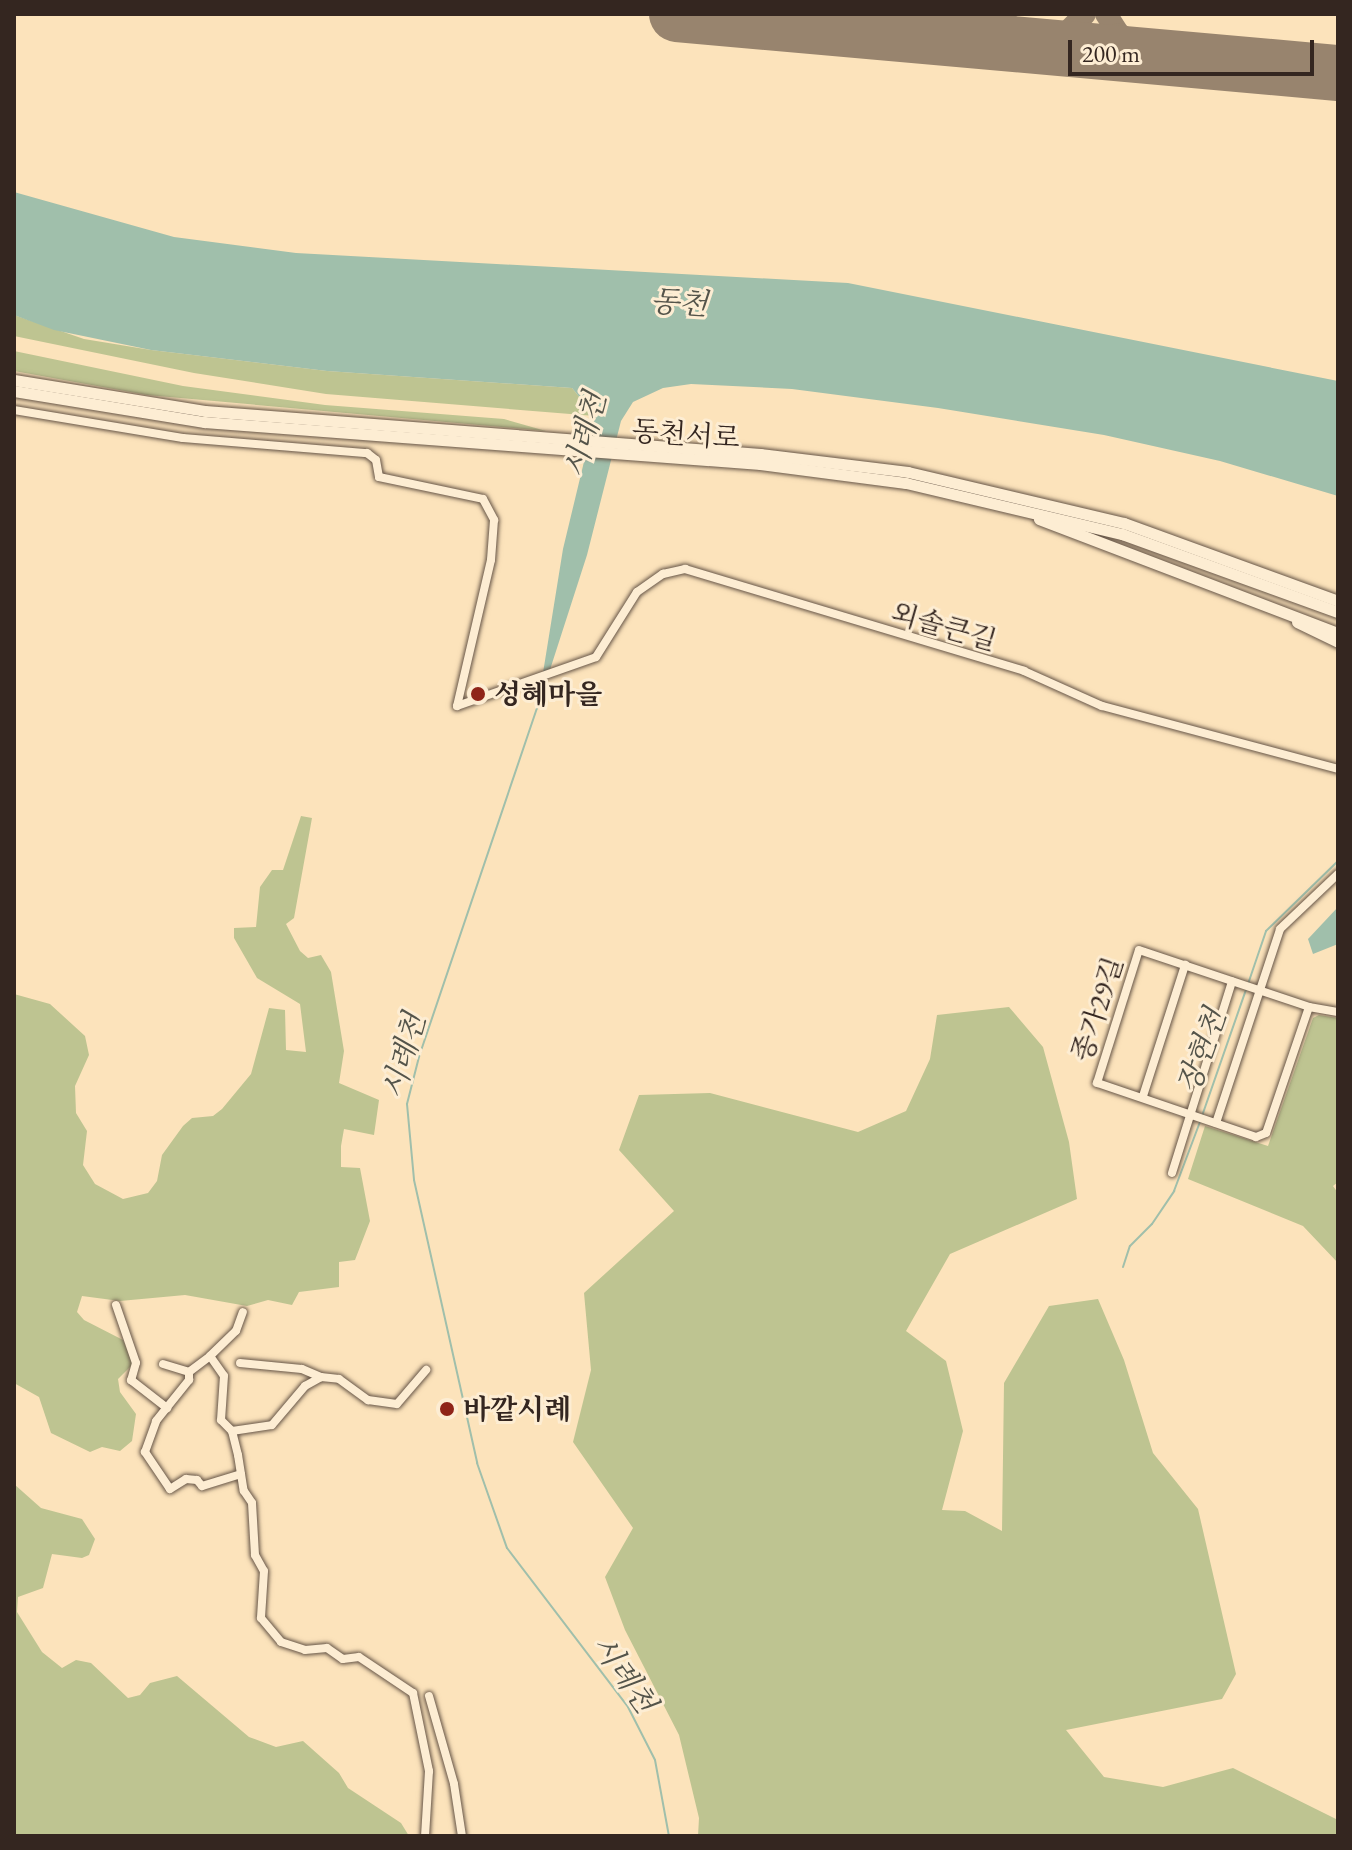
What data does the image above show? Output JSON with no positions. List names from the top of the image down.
{
  "streets": {
    "main road": ["동천서로"],
    "street": ["외솔큰길", "종가29길"]
  },
  "water": ["동천", "시례천", "장현천"],
  "places": ["성혜마을", "바깥시례"],
  "scale_bar": "200 m"
}
